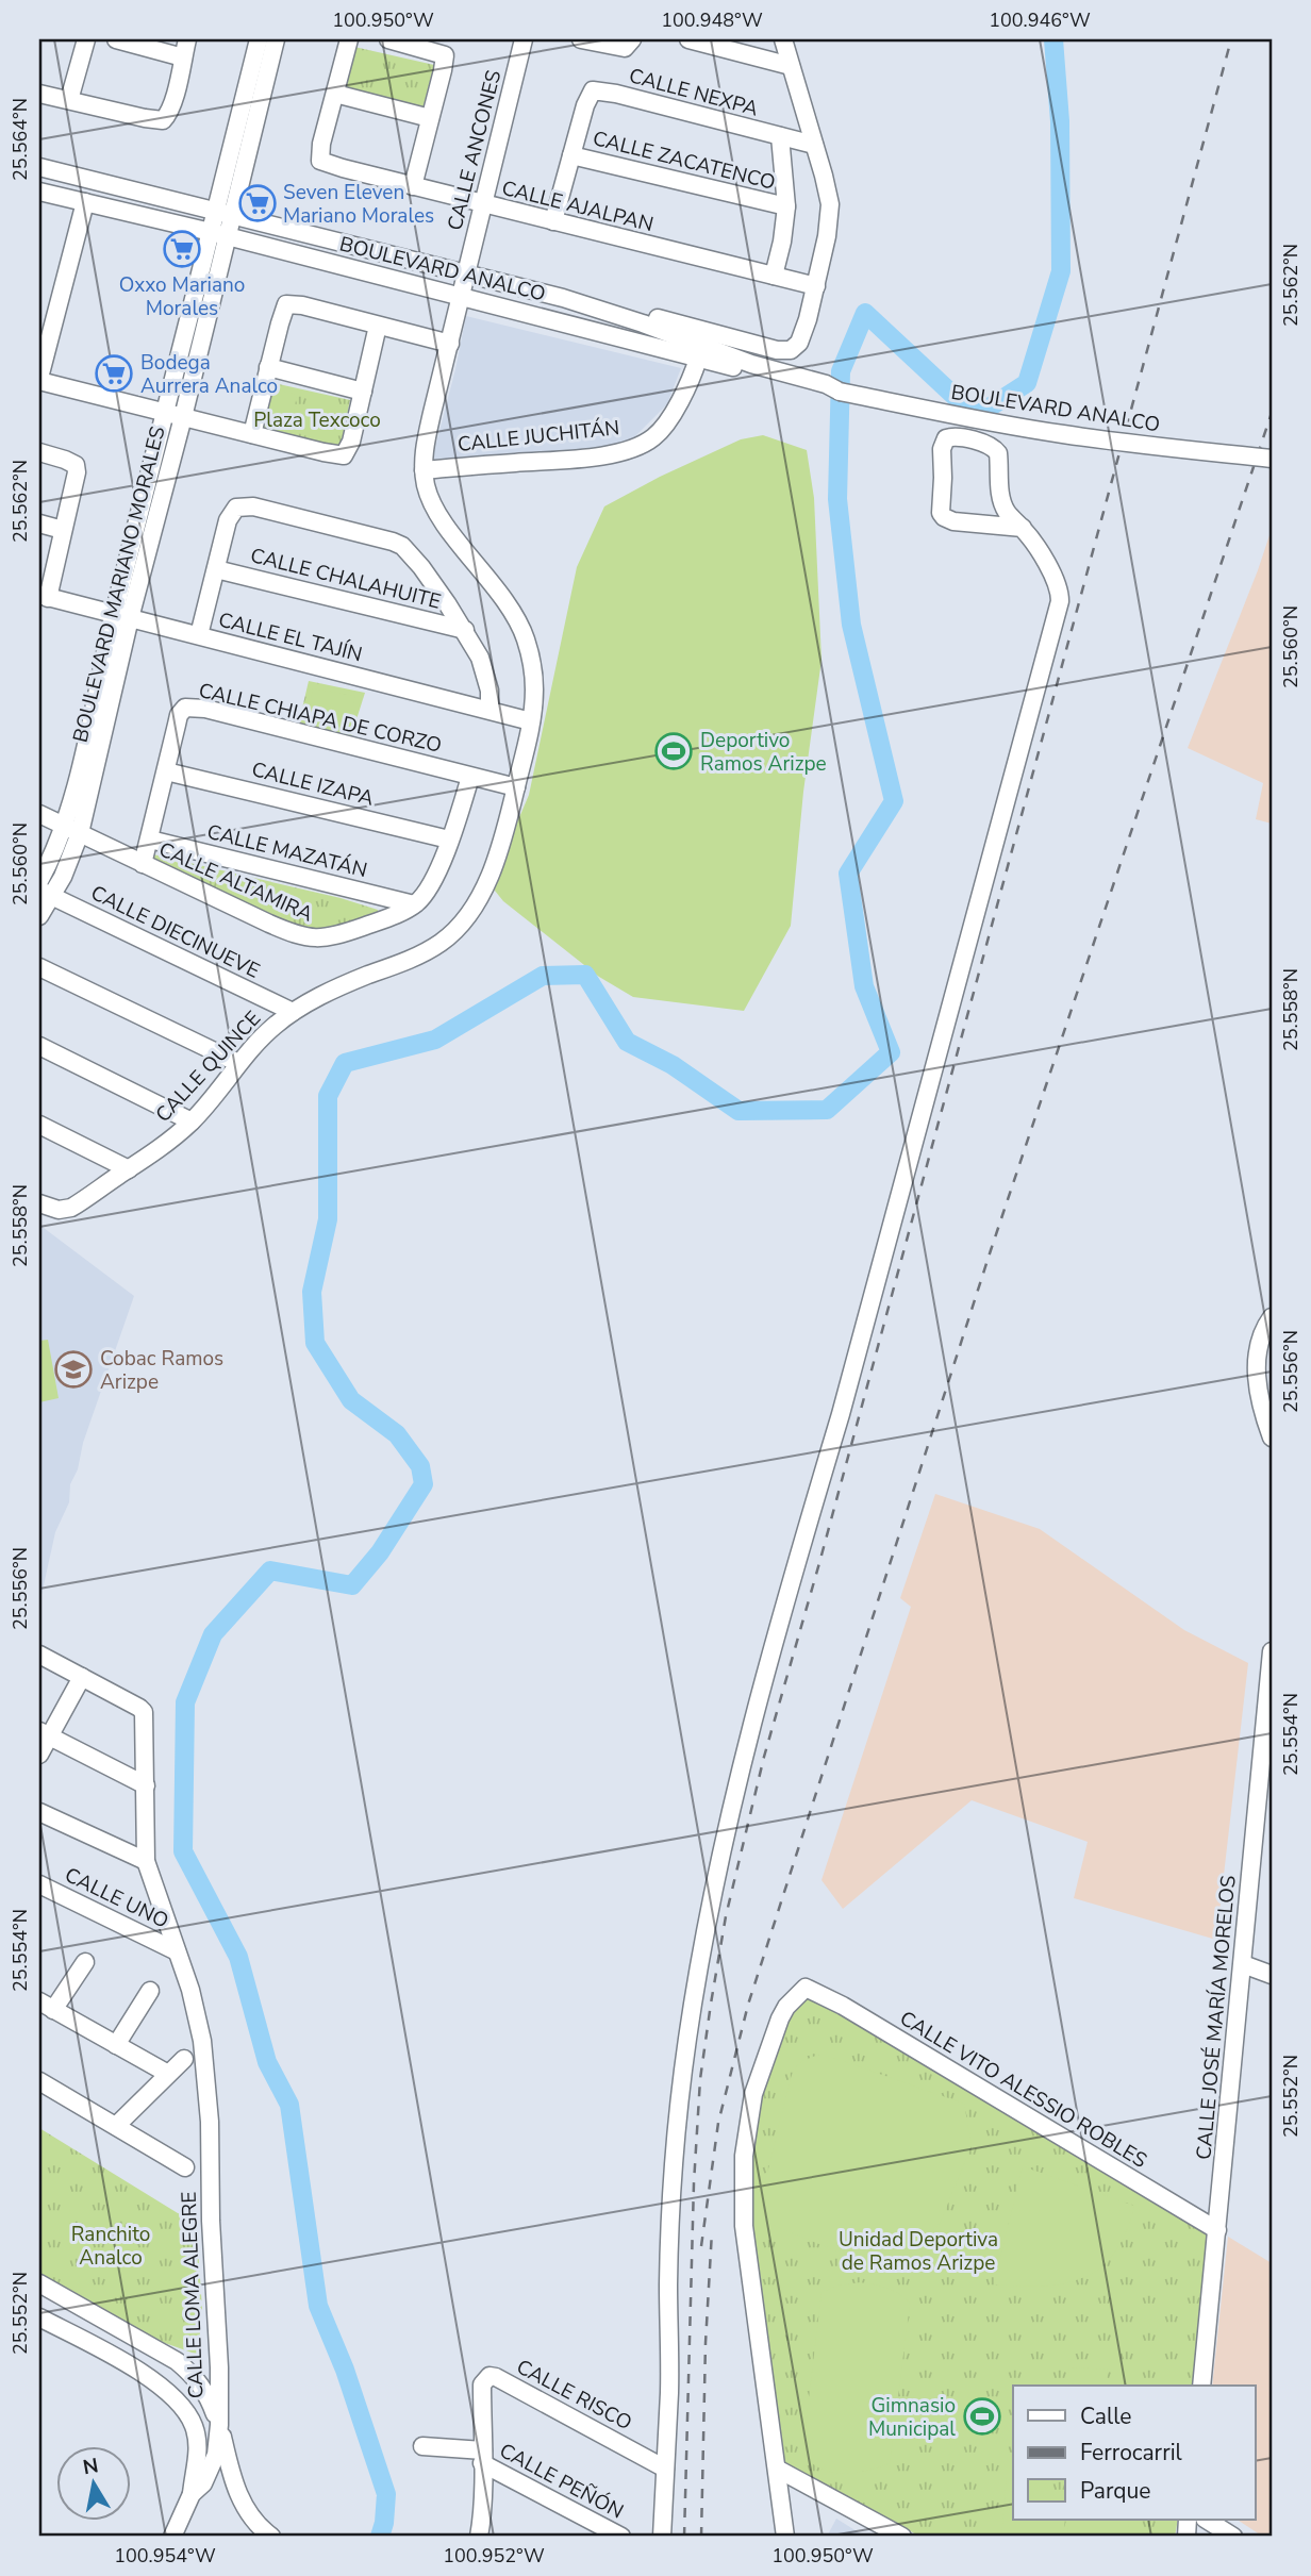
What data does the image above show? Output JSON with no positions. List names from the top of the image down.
{
  "streets": {
    "street": [
      "CALLE NEXPA",
      "CALLE ANCONES",
      "CALLE ZACATENCO",
      "CALLE AJALPAN",
      "BOULEVARD ANALCO",
      "CALLE JUCHITÁN",
      "CALLE CHALAHUITE",
      "BOULEVARD MARIANO MORALES",
      "CALLE EL TAJÍN",
      "CALLE CHIAPA DE CORZO",
      "CALLE IZAPA",
      "CALLE MAZATÁN",
      "CALLE ALTAMIRA",
      "CALLE DIECINUEVE",
      "CALLE QUINCE",
      "CALLE UNO",
      "CALLE JOSÉ MARÍA MORELOS",
      "CALLE VITO ALESSIO ROBLES",
      "CALLE LOMA ALEGRE",
      "CALLE RISCO",
      "CALLE PEÑÓN"
    ]
  },
  "crossings": [
    ["CALLE NEXPA", "CALLE ZACATENCO"],
    ["CALLE NEXPA", "CALLE AJALPAN"],
    ["CALLE ANCONES", "CALLE AJALPAN"],
    ["CALLE ANCONES", "BOULEVARD ANALCO"],
    ["CALLE ANCONES", "CALLE JUCHITÁN"],
    ["CALLE ANCONES", "CALLE EL TAJÍN"],
    ["CALLE ANCONES", "CALLE CHIAPA DE CORZO"],
    ["CALLE ANCONES", "CALLE DIECINUEVE"],
    ["CALLE ANCONES", "CALLE QUINCE"],
    ["CALLE AJALPAN", "BOULEVARD ANALCO"],
    ["BOULEVARD ANALCO", "CALLE JUCHITÁN"],
    ["BOULEVARD ANALCO", "BOULEVARD MARIANO MORALES"],
    ["BOULEVARD MARIANO MORALES", "CALLE EL TAJÍN"],
    ["BOULEVARD MARIANO MORALES", "CALLE ALTAMIRA"],
    ["BOULEVARD MARIANO MORALES", "CALLE DIECINUEVE"],
    ["CALLE CHIAPA DE CORZO", "CALLE IZAPA"],
    ["CALLE CHIAPA DE CORZO", "CALLE MAZATÁN"],
    ["CALLE CHIAPA DE CORZO", "CALLE ALTAMIRA"],
    ["CALLE MAZATÁN", "CALLE ALTAMIRA"],
    ["CALLE DIECINUEVE", "CALLE QUINCE"],
    ["CALLE UNO", "CALLE LOMA ALEGRE"],
    ["CALLE JOSÉ MARÍA MORELOS", "CALLE VITO ALESSIO ROBLES"],
    ["CALLE RISCO", "CALLE PEÑÓN"]
  ],
  "parks": ["Plaza Texcoco", "Ranchito Analco", "Unidad Deportiva de Ramos Arizpe"],
  "places": {
    "supermarket": ["Seven Eleven Mariano Morales", "Oxxo Mariano Morales", "Bodega Aurrera Analco"],
    "sports": ["Deportivo Ramos Arizpe", "Gimnasio Municipal"],
    "school or university": ["Cobac Ramos Arizpe"]
  },
  "legend": ["Calle", "Ferrocarril", "Parque"],
  "north": "top",
  "coordinates": [
    "100.950°W",
    "100.948°W",
    "100.946°W",
    "25.564°N",
    "25.562°N",
    "25.560°N",
    "25.558°N",
    "25.556°N",
    "25.554°N",
    "25.552°N",
    "100.954°W",
    "100.952°W"
  ]
}
